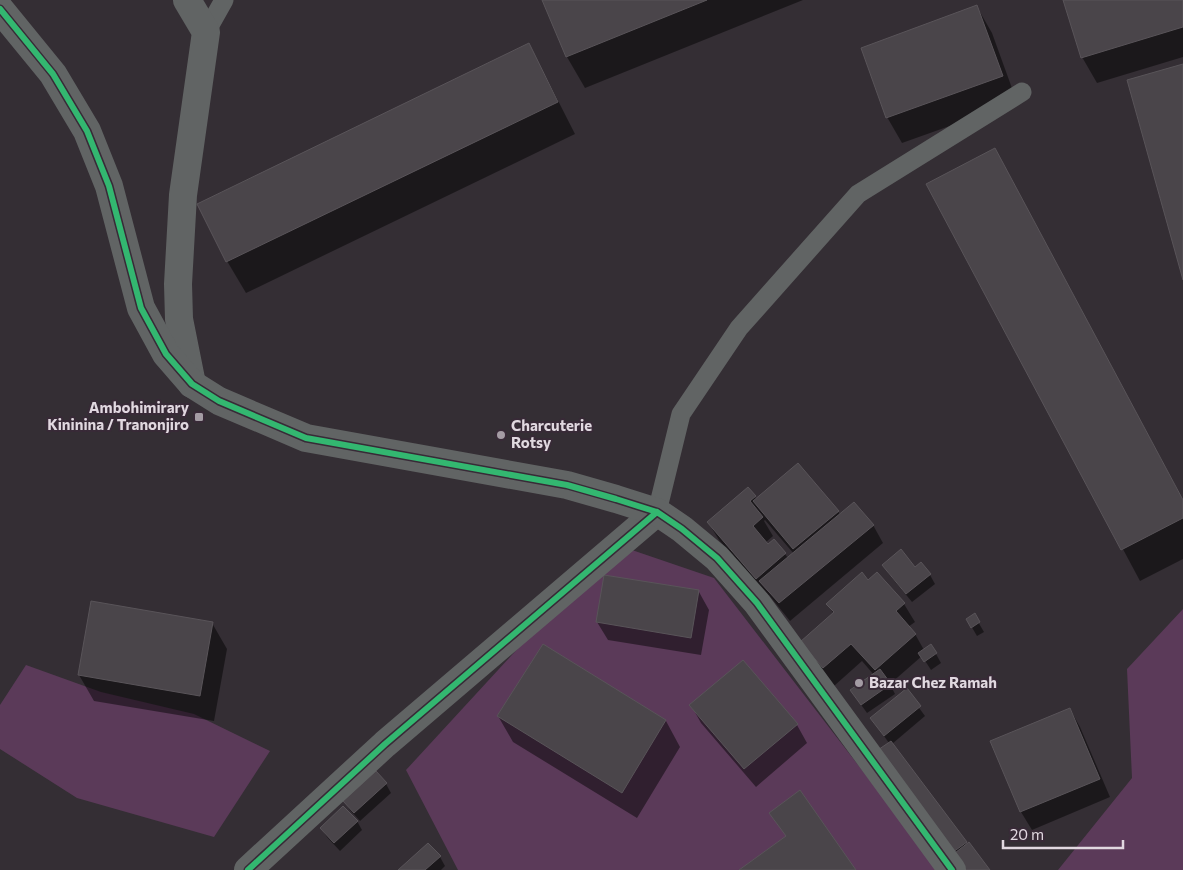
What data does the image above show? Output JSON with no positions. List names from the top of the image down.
{
  "places": {
    "transit": ["Ambohimirary Kininina / Tranonjiro"],
    "other": ["Charcuterie Rotsy", "Bazar Chez Ramah"]
  },
  "scale_bar": "20 m"
}
